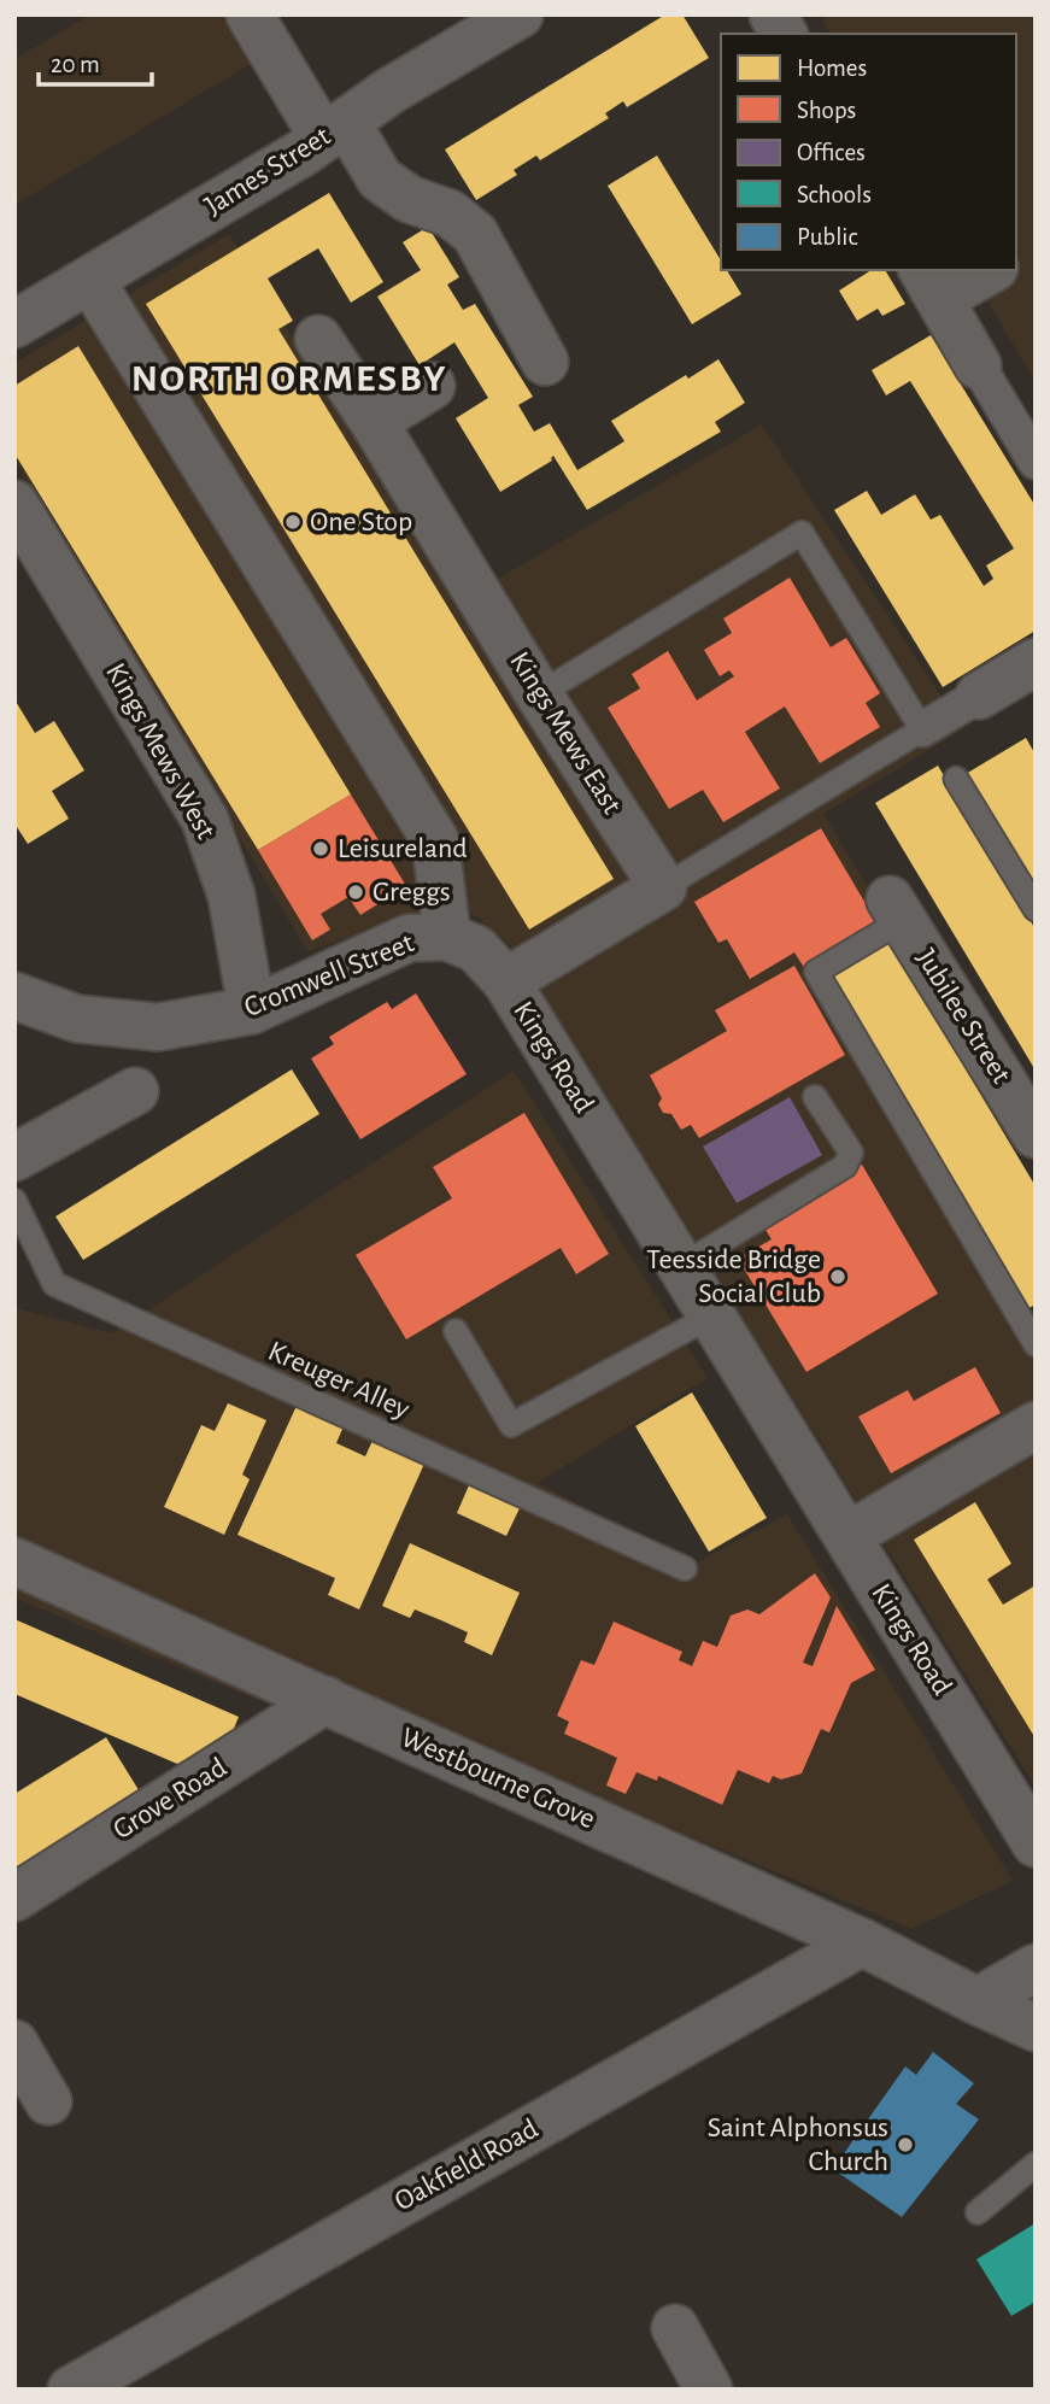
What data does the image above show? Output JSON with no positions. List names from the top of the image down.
{
  "streets": {
    "street": [
      "James Street",
      "Kings Mews East",
      "Kings Mews West",
      "Cromwell Street",
      "Jubilee Street",
      "Kings Road",
      "Westbourne Grove",
      "Grove Road",
      "Oakfield Road"
    ],
    "lane": ["Kreuger Alley"]
  },
  "crossings": [
    ["Kings Mews West", "Cromwell Street"],
    ["Cromwell Street", "Kings Road"],
    ["Westbourne Grove", "Grove Road"],
    ["Westbourne Grove", "Oakfield Road"]
  ],
  "districts": ["NORTH ORMESBY"],
  "places": [
    "One Stop",
    "Leisureland",
    "Greggs",
    "Teesside Bridge Social Club",
    "Saint Alphonsus Church"
  ],
  "legend": [
    "Homes",
    "Shops",
    "Offices",
    "Schools",
    "Public"
  ],
  "scale_bar": "20 m"
}
